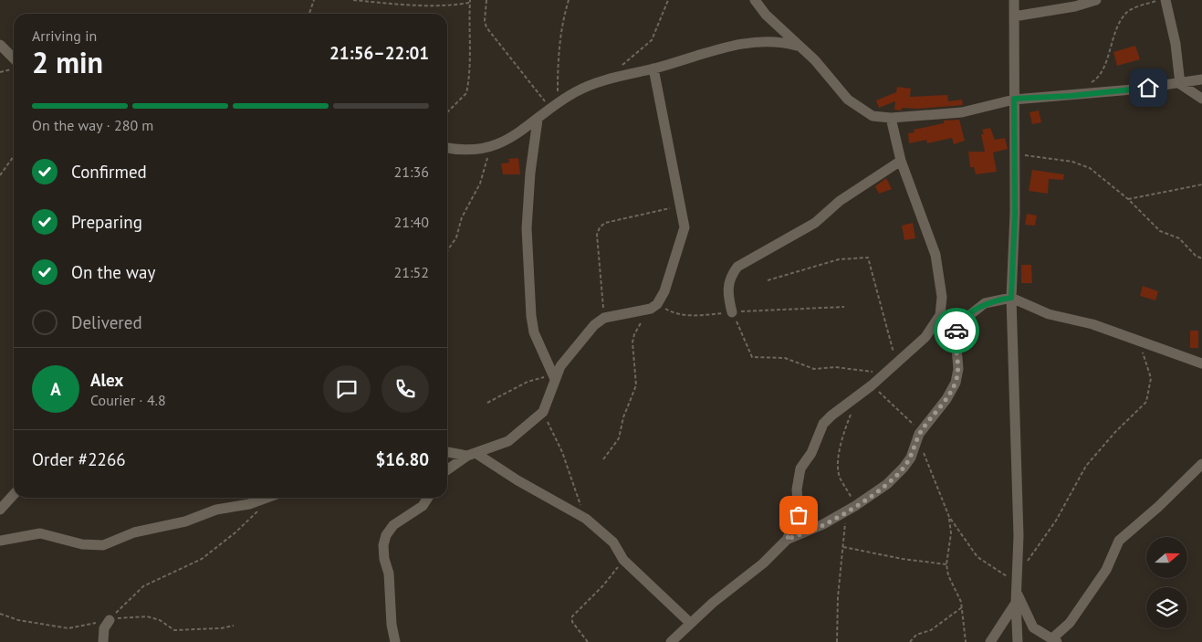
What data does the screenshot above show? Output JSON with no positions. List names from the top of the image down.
{
  "north": "right",
  "page": {
    "heading": ["2 min", "Arriving in", "21:56–22:01"],
    "panel": [
      "Alex",
      "Courier · 4.8",
      "Order #2266",
      "$16.80"
    ],
    "bar": "On the way · 280 m",
    "list": [
      ["Confirmed", "21:36"],
      ["Preparing", "21:40"],
      ["On the way", "21:52"],
      "Delivered"
    ],
    "round": "A"
  }
}
